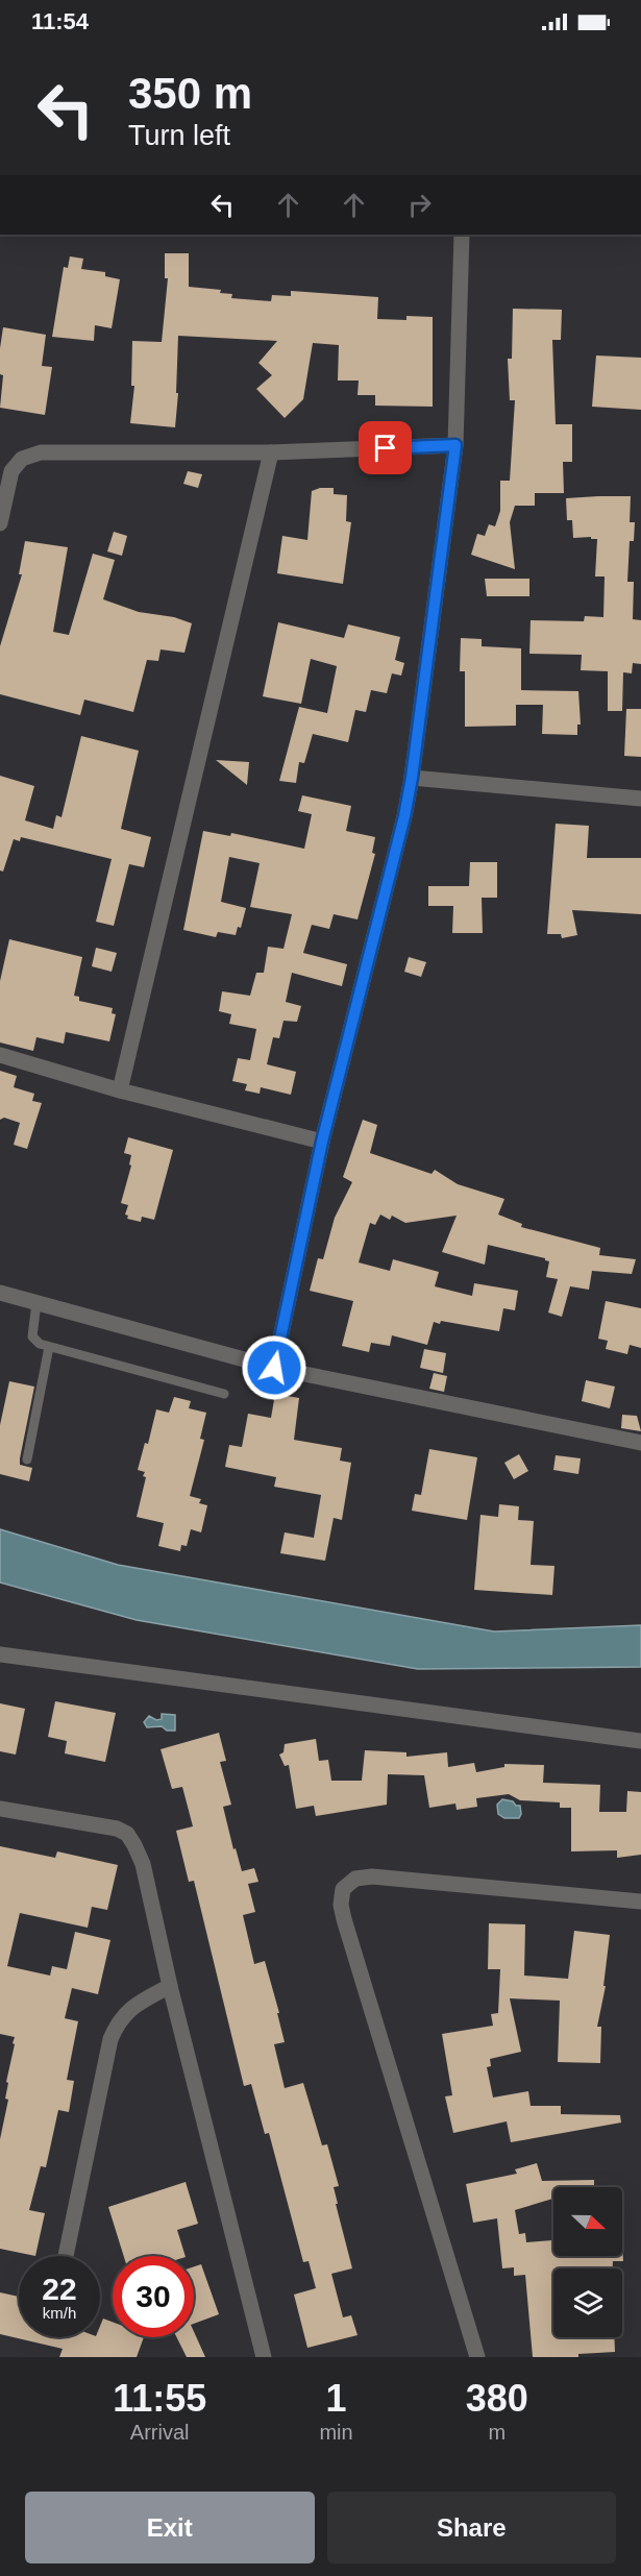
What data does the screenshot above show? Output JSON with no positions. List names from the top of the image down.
{
  "north": "right",
  "page": {
    "status": "11:54",
    "turn": ["350 m", "Turn left"],
    "speed": "22 km/h",
    "limit": "30",
    "eta": [
      "11:55",
      "Arrival",
      "1",
      "min",
      "380",
      "m"
    ],
    "buttons": ["Exit", "Share"]
  }
}
